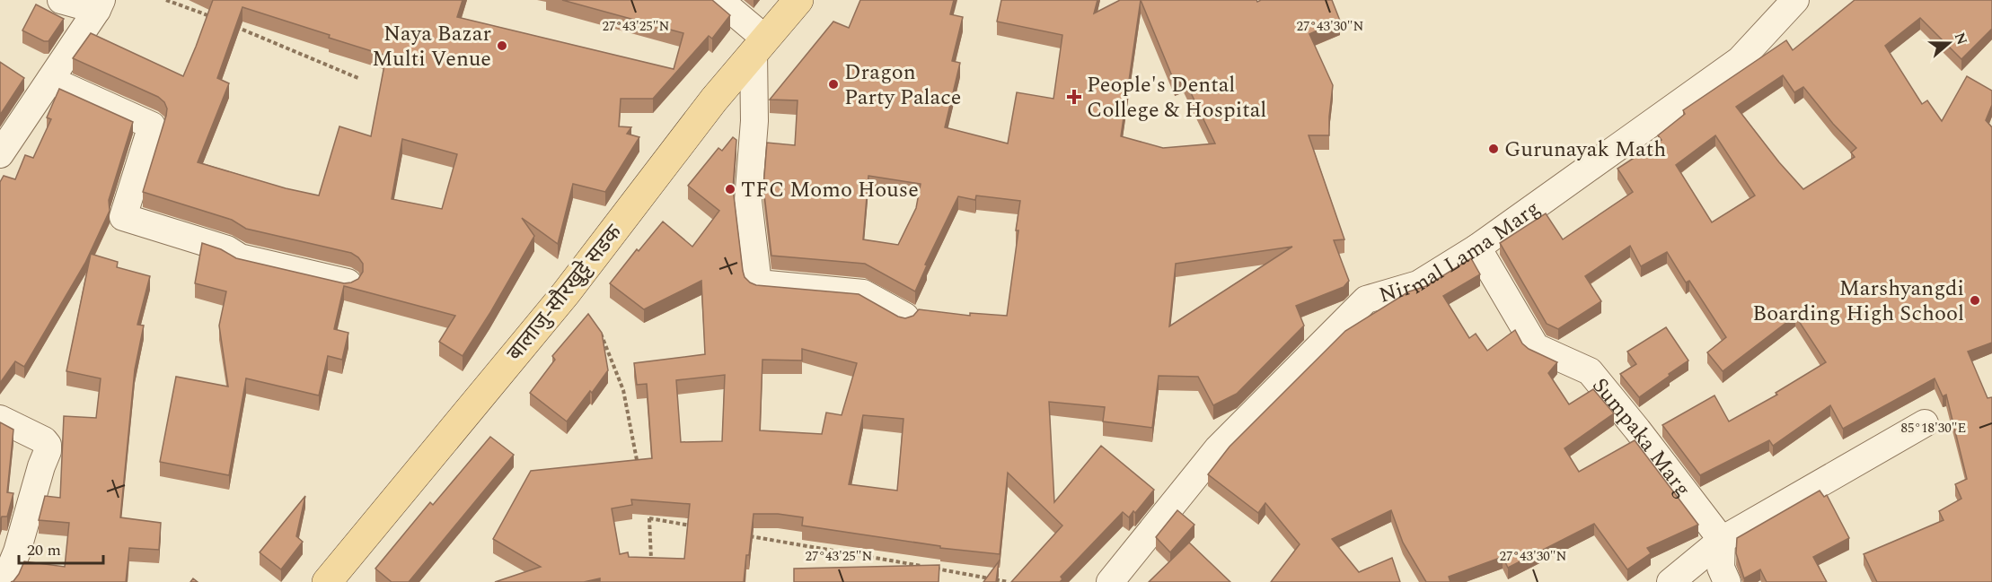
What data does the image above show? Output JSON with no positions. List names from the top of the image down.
{
  "streets": {
    "main road": ["बालाजु-सौरखुट्टे सडक"],
    "street": ["Nirmal Lama Marg", "Sumpaka Marg"]
  },
  "crossings": [
    ["Nirmal Lama Marg", "Sumpaka Marg"]
  ],
  "places": {
    "other": [
      "Naya Bazar Multi Venue",
      "Dragon Party Palace",
      "Gurunayak Math",
      "TFC Momo House",
      "Marshyangdi Boarding High School"
    ],
    "health": ["People's Dental College & Hospital"]
  },
  "scale_bar": "20 m",
  "north": "right",
  "coordinates": ["27°43'25\"N", "27°43'30\"N", "85°18'30\"E"]
}
